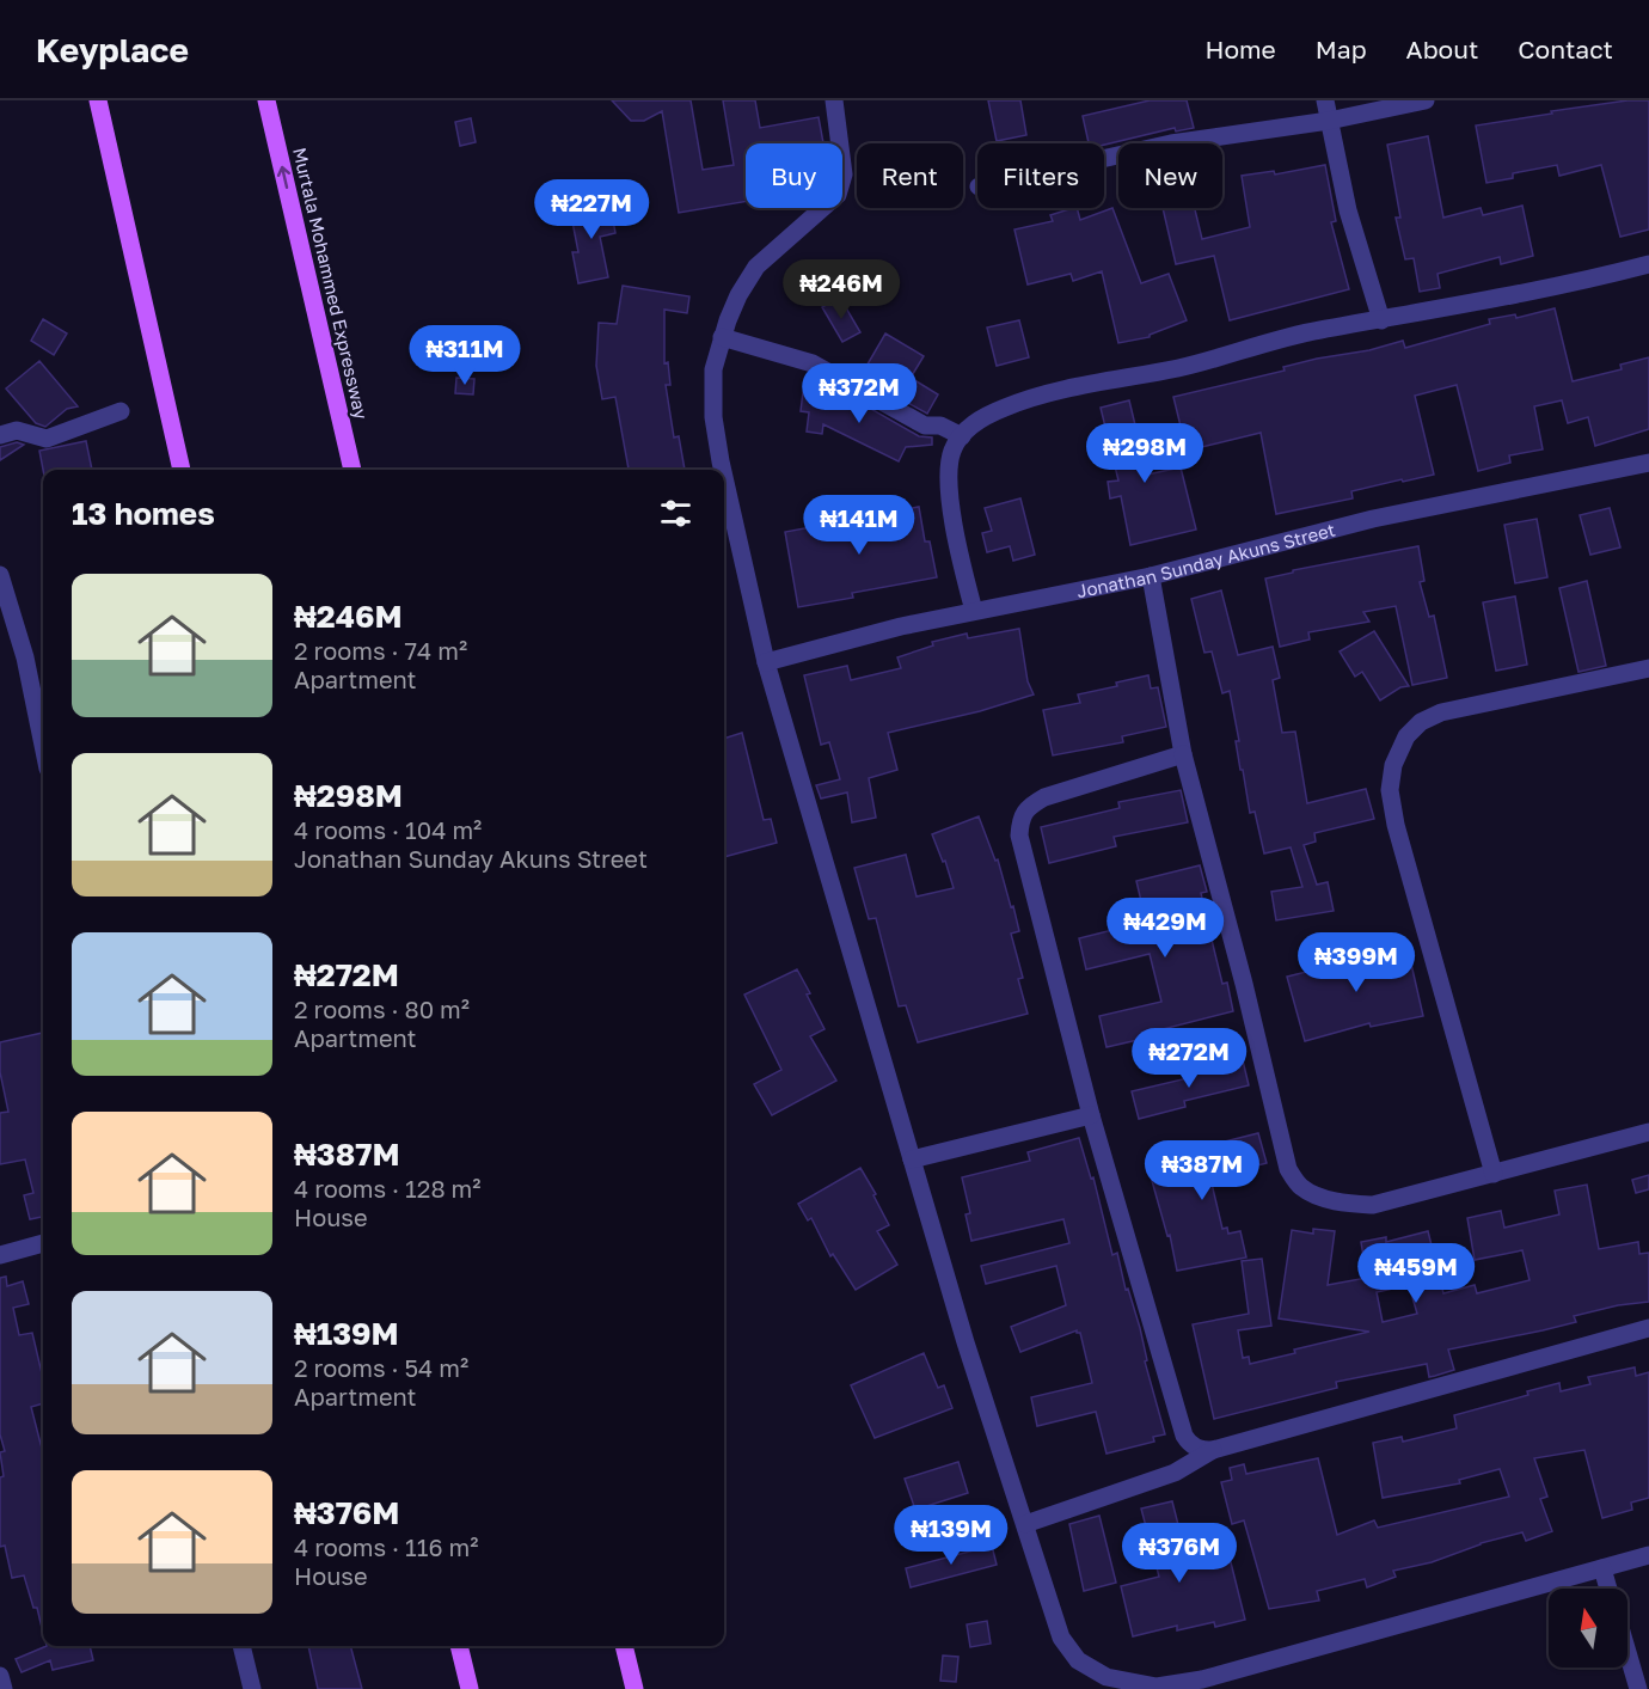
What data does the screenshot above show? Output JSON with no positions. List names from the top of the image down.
{
  "streets": {
    "main road": ["Murtala Mohammed Expressway"],
    "street": ["Jonathan Sunday Akuns Street"]
  },
  "one_way": ["Murtala Mohammed Expressway"],
  "north": "top",
  "page": {
    "header": "Keyplace",
    "nav": [
      "Home",
      "Map",
      "About",
      "Contact"
    ],
    "chip": [
      "Buy",
      "Rent",
      "Filters",
      "New"
    ],
    "price": [
      "₦227M",
      "₦246M",
      "₦311M",
      "₦372M",
      "₦298M",
      "₦141M",
      "₦429M",
      "₦399M",
      "₦272M",
      "₦387M",
      "₦459M",
      "₦139M",
      "₦376M"
    ],
    "heading": "13 homes",
    "list": [
      {
        "name": "₦246M",
        "note": "2 rooms · 74 m² · Apartment"
      },
      {
        "name": "₦298M",
        "note": "4 rooms · 104 m² · Jonathan Sunday Akuns Street"
      },
      {
        "name": "₦272M",
        "note": "2 rooms · 80 m² · Apartment"
      },
      {
        "name": "₦387M",
        "note": "4 rooms · 128 m² · House"
      },
      {
        "name": "₦139M",
        "note": "2 rooms · 54 m² · Apartment"
      },
      {
        "name": "₦376M",
        "note": "4 rooms · 116 m² · House"
      }
    ]
  }
}
